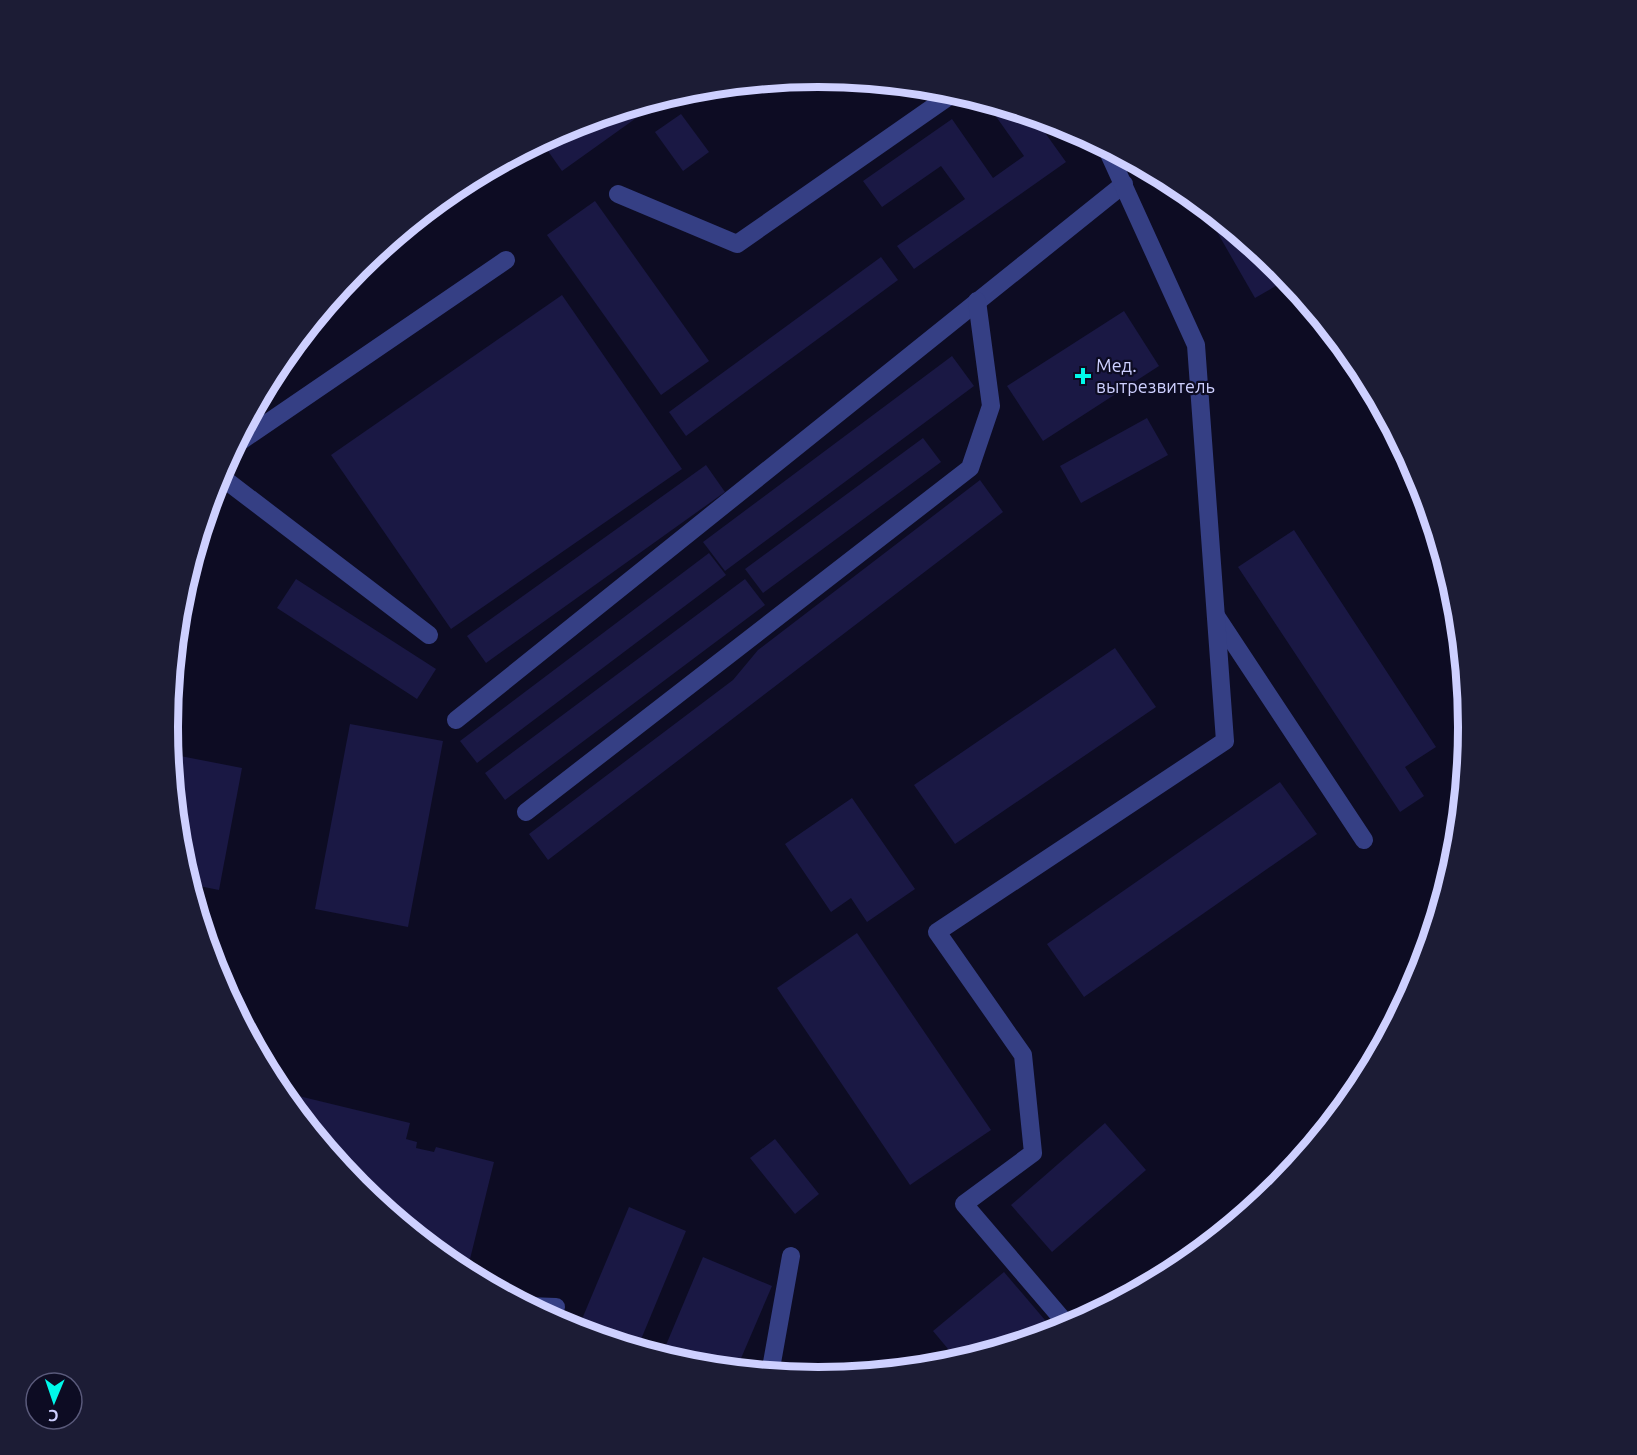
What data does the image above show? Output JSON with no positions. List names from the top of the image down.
{
  "places": {
    "health": ["Мед. вытрезвитель"]
  },
  "north": "bottom"
}
